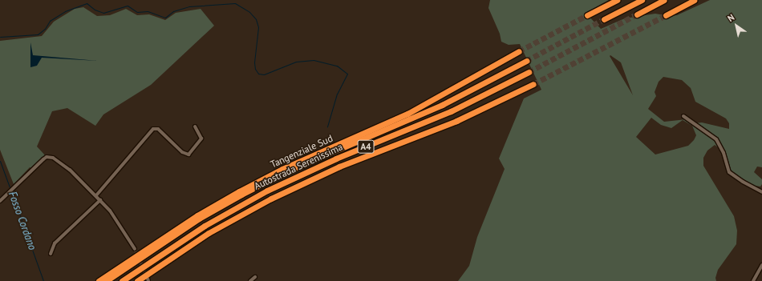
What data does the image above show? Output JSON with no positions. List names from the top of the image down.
{
  "streets": {
    "highway": ["A4", "Tangenziale Sud", "Autostrada Serenissima"]
  },
  "water": ["Fosso Cordano"],
  "north": "top left"
}
